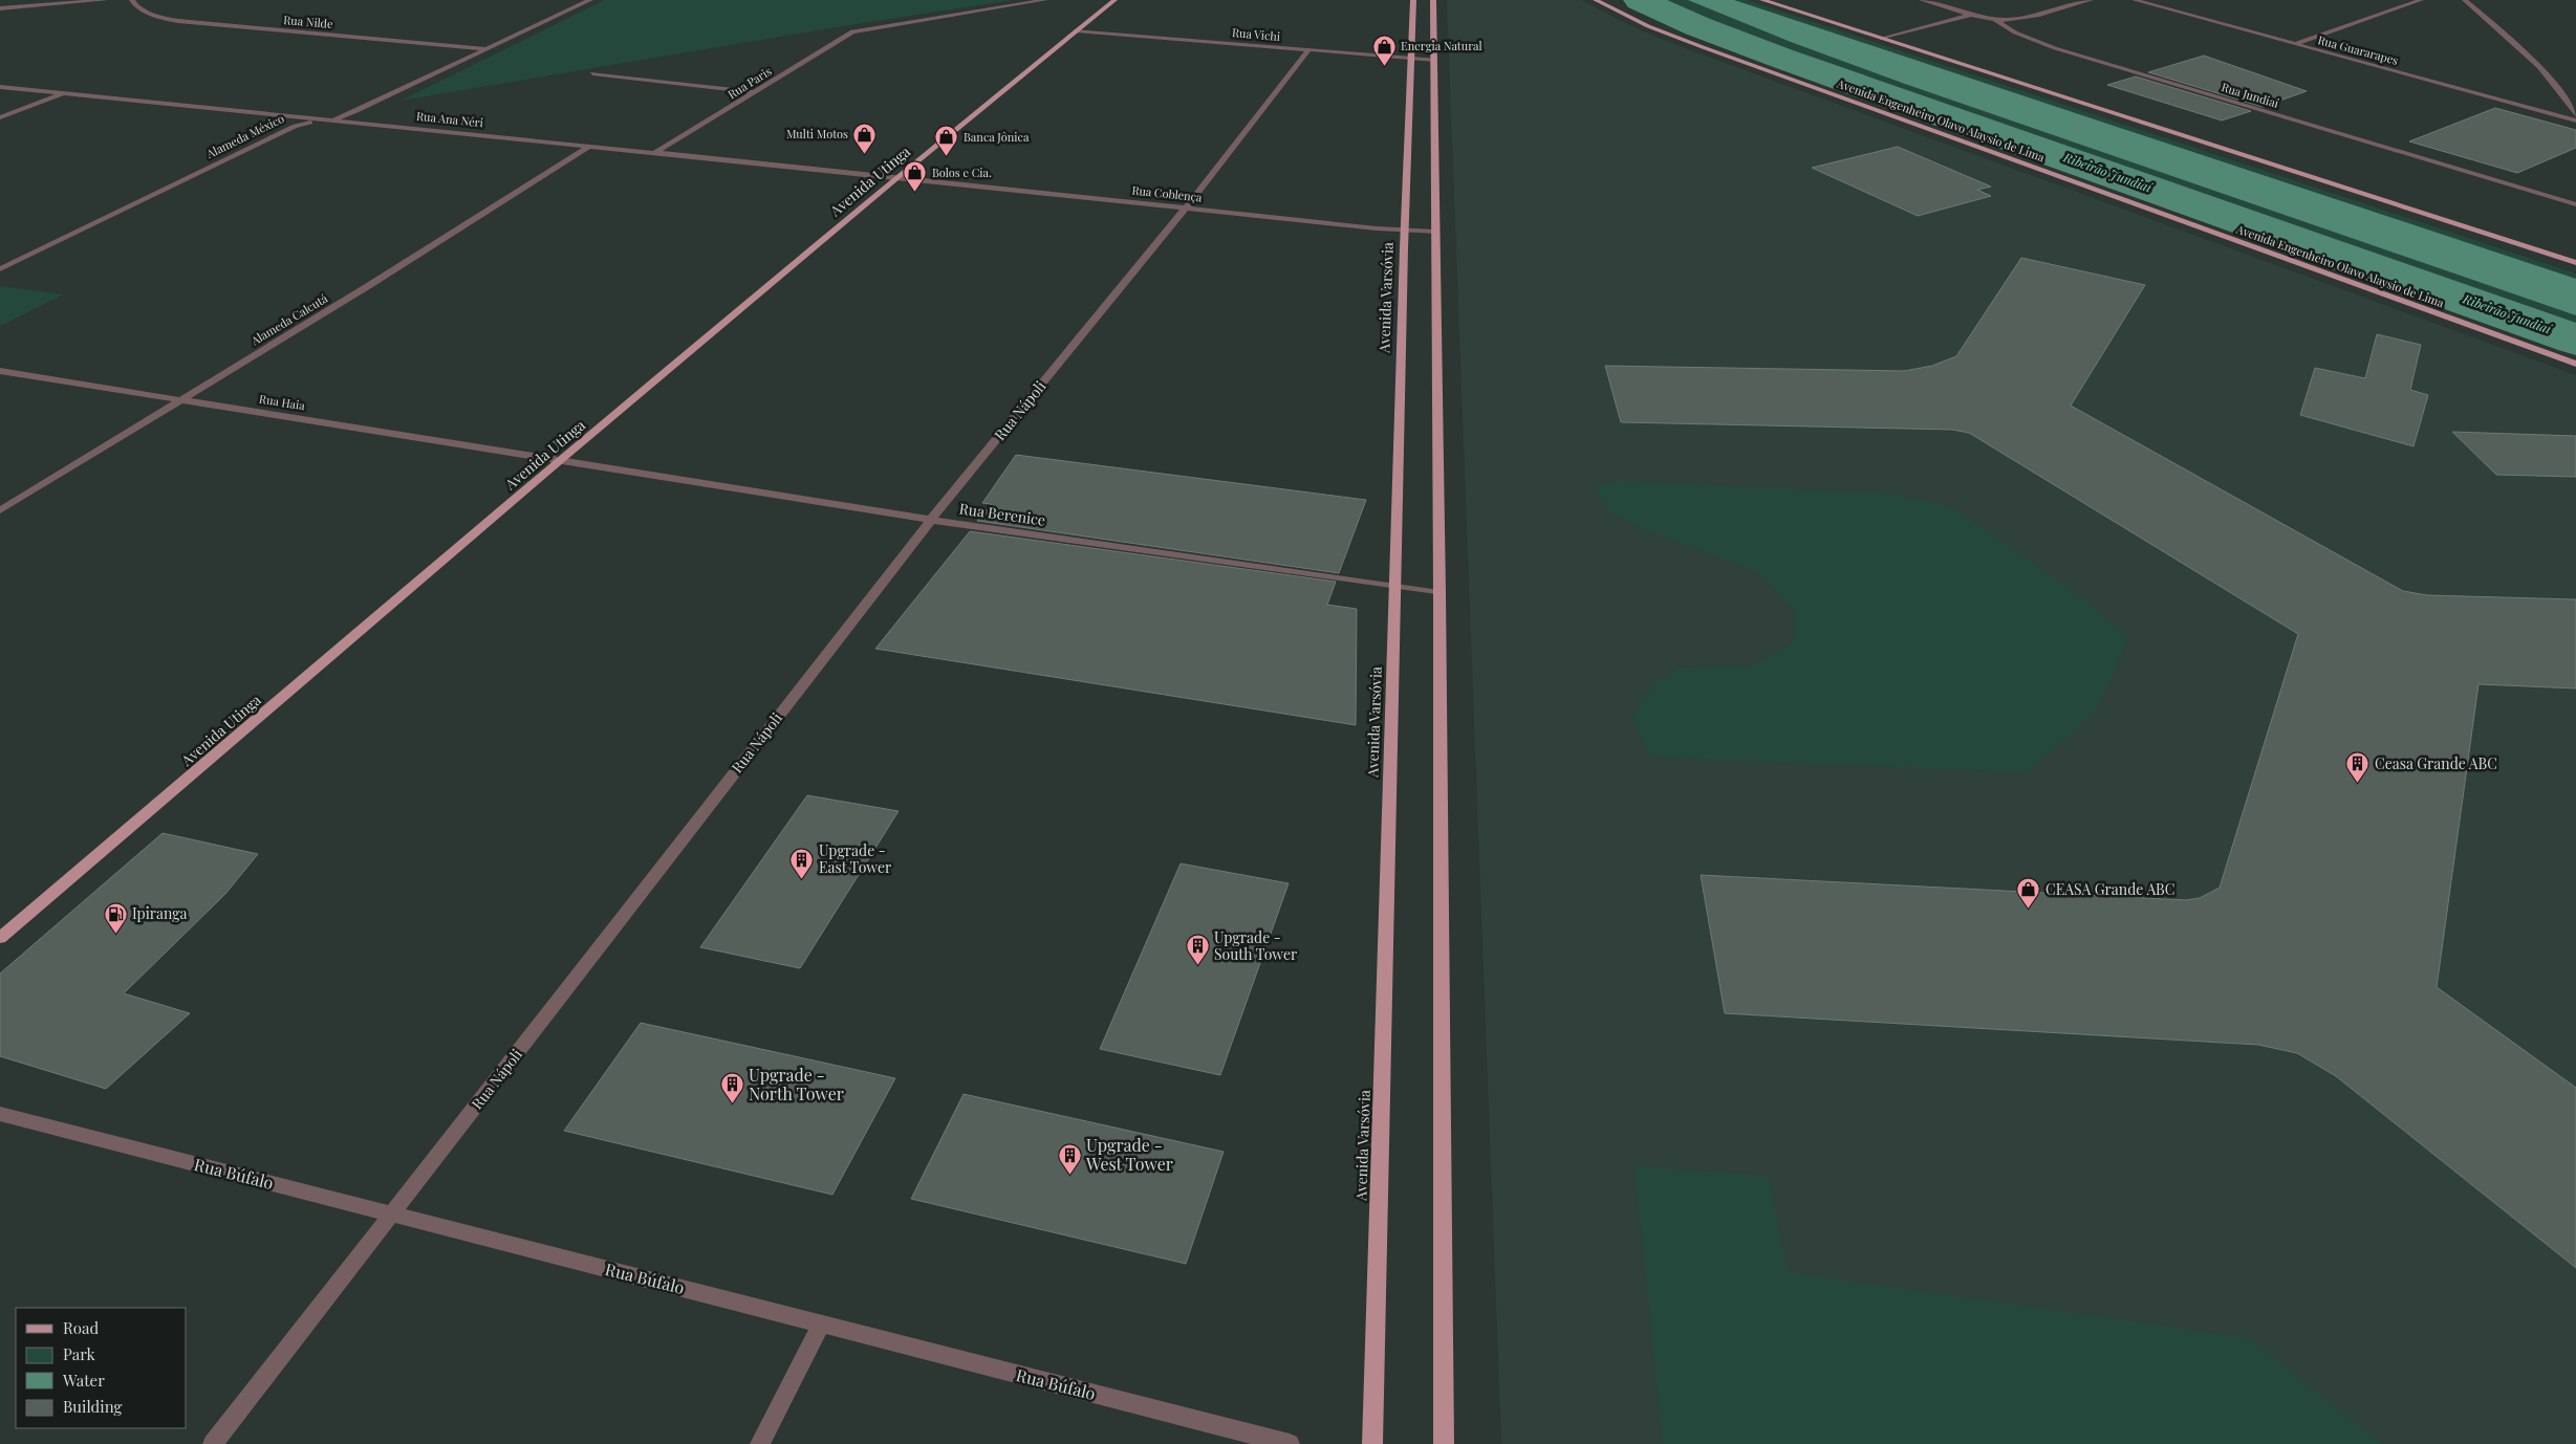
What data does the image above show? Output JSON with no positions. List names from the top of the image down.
{
  "streets": {
    "main road": ["Avenida Engenheiro Olavo Alaysio de Lima", "Avenida Utinga", "Avenida Varsóvia"],
    "street": [
      "Rua Nilde",
      "Rua Vichi",
      "Rua Guararapes",
      "Rua Paris",
      "Rua Jundiaí",
      "Rua Ana Néri",
      "Alameda México",
      "Rua Coblença",
      "Alameda Calcutá",
      "Rua Haia",
      "Rua Nápoli",
      "Rua Berenice",
      "Rua Búfalo"
    ]
  },
  "crossings": [
    ["Rua Nilde", "Alameda México"],
    ["Rua Vichi", "Avenida Utinga"],
    ["Rua Vichi", "Avenida Varsóvia"],
    ["Rua Vichi", "Rua Nápoli"],
    ["Rua Paris", "Rua Ana Néri"],
    ["Rua Ana Néri", "Alameda México"],
    ["Rua Ana Néri", "Avenida Utinga"],
    ["Rua Ana Néri", "Rua Coblença"],
    ["Rua Ana Néri", "Alameda Calcutá"],
    ["Avenida Utinga", "Rua Coblença"],
    ["Avenida Utinga", "Rua Haia"],
    ["Avenida Utinga", "Rua Berenice"],
    ["Rua Coblença", "Avenida Varsóvia"],
    ["Rua Coblença", "Rua Nápoli"],
    ["Avenida Varsóvia", "Rua Berenice"],
    ["Alameda Calcutá", "Rua Haia"],
    ["Rua Haia", "Rua Berenice"],
    ["Rua Nápoli", "Rua Berenice"],
    ["Rua Nápoli", "Rua Búfalo"]
  ],
  "water": ["Ribeirão Jundiaí"],
  "places": {
    "shop": [
      "Energia Natural",
      "Multi Motos",
      "Banca Jônica",
      "Bolos e Cia.",
      "CEASA Grande ABC"
    ],
    "building": [
      "Ceasa Grande ABC",
      "Upgrade - East Tower",
      "Upgrade - South Tower",
      "Upgrade - North Tower",
      "Upgrade - West Tower"
    ],
    "fuel station": ["Ipiranga"]
  },
  "legend": [
    "Road",
    "Park",
    "Water",
    "Building"
  ]
}
